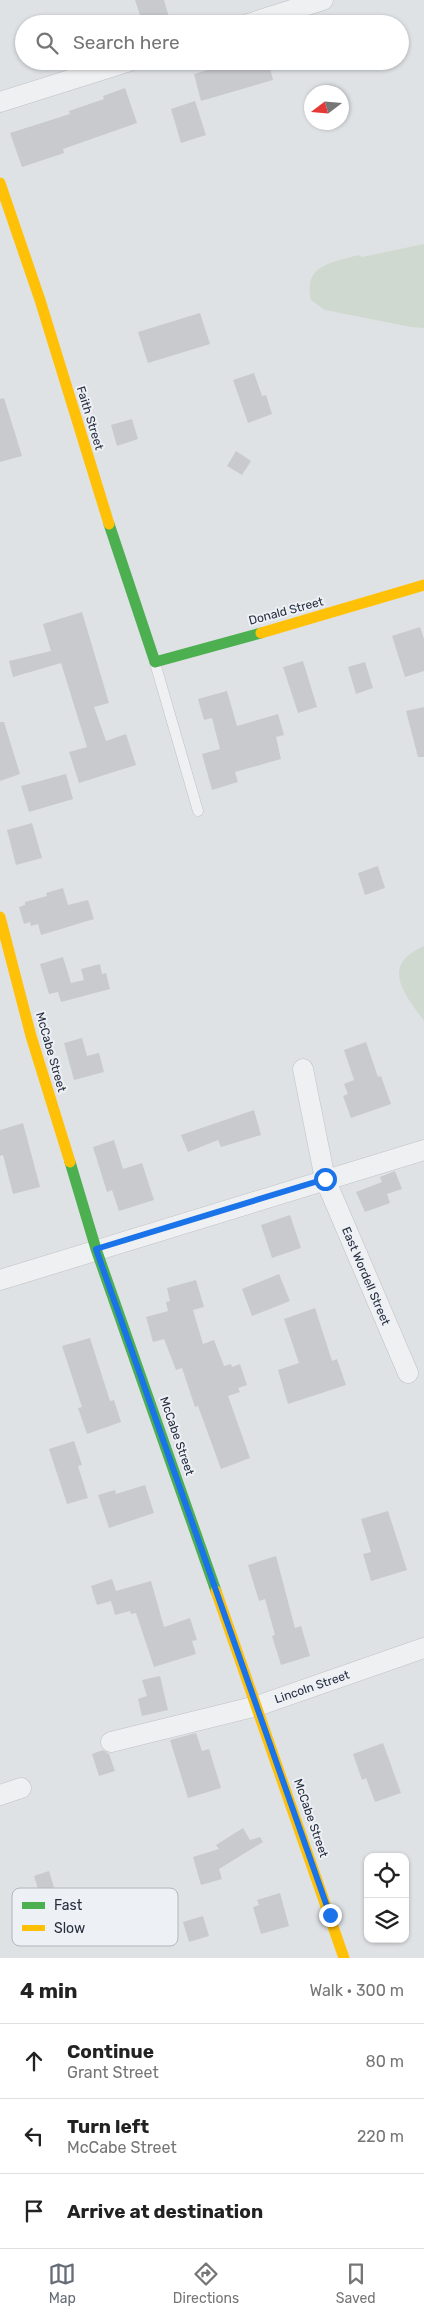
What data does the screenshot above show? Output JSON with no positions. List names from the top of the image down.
{
  "streets": {
    "street": [
      "Faith Street",
      "Donald Street",
      "McCabe Street",
      "East Wordell Street",
      "Lincoln Street"
    ]
  },
  "crossings": [
    ["Faith Street", "Donald Street"],
    ["McCabe Street", "Lincoln Street"]
  ],
  "legend": ["Fast", "Slow"],
  "north": "left",
  "page": {
    "search": "Search here",
    "heading": ["4 min", "Walk · 300 m"],
    "list": [
      ["Continue", "Grant Street", "80 m"],
      ["Turn left", "McCabe Street", "220 m"],
      "Arrive at destination"
    ],
    "nav": ["Map", "Directions", "Saved"]
  }
}
